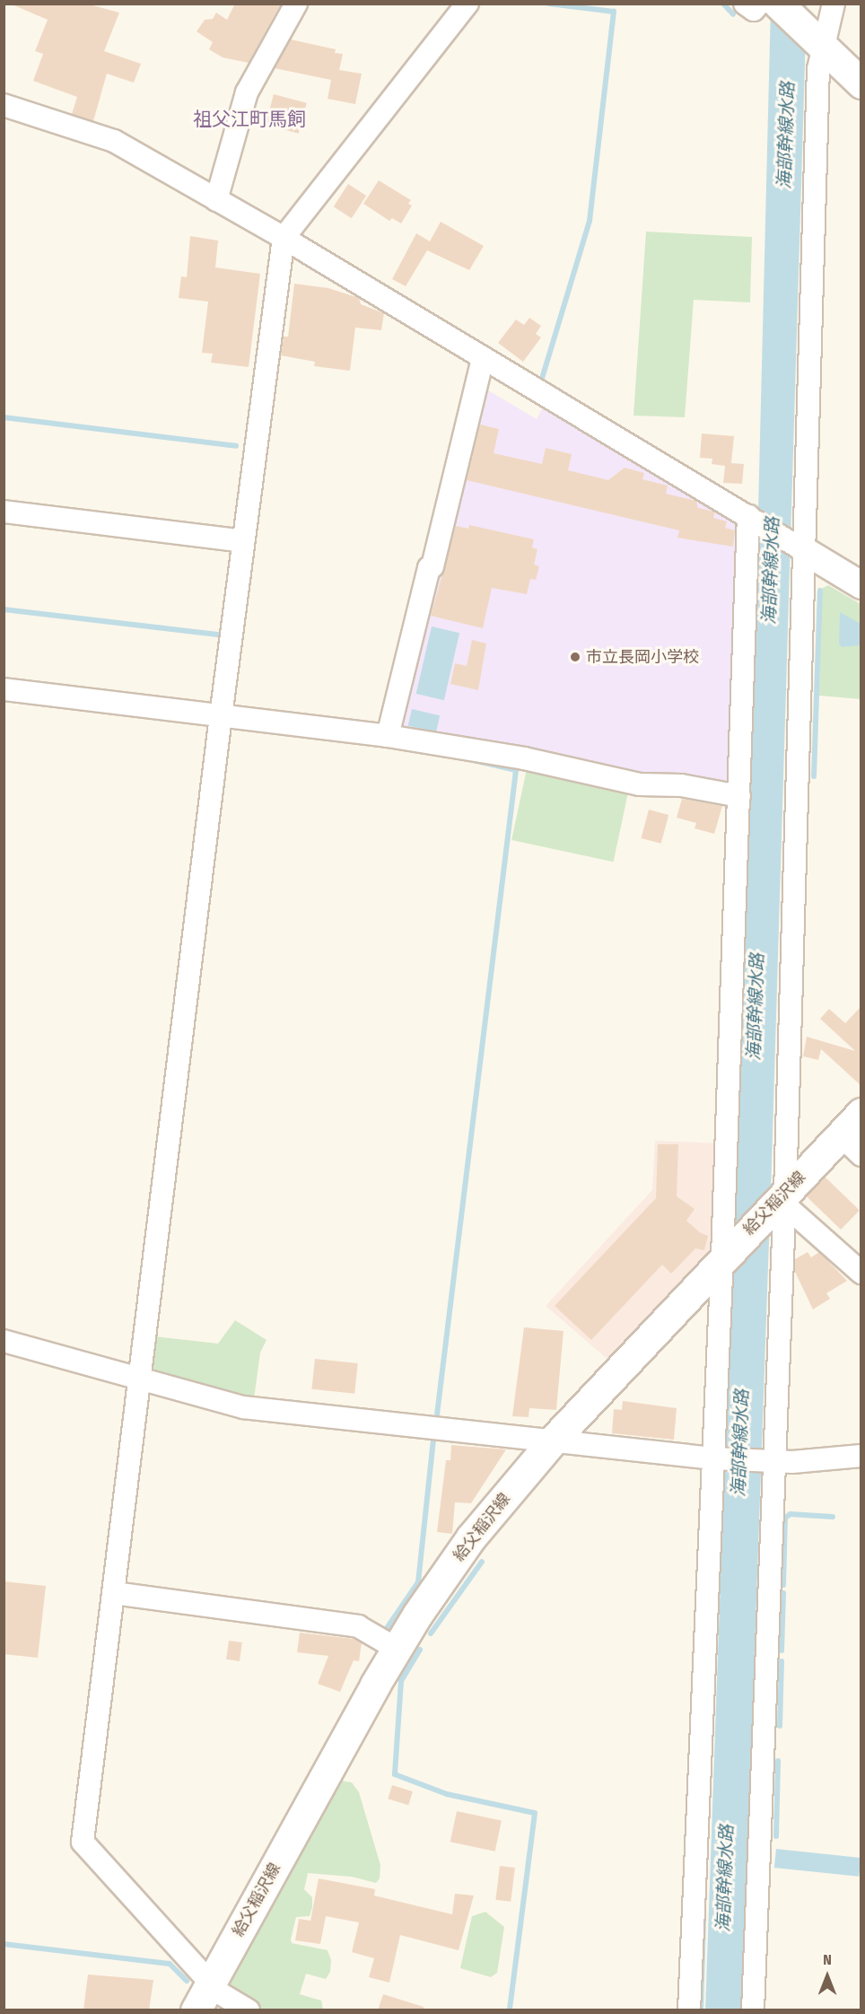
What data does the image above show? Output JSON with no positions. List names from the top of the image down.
{
  "streets": {
    "main road": ["給父稲沢線"]
  },
  "districts": ["祖父江町馬飼"],
  "water": ["海部幹線水路"],
  "places": ["市立長岡小学校"],
  "north": "top"
}
